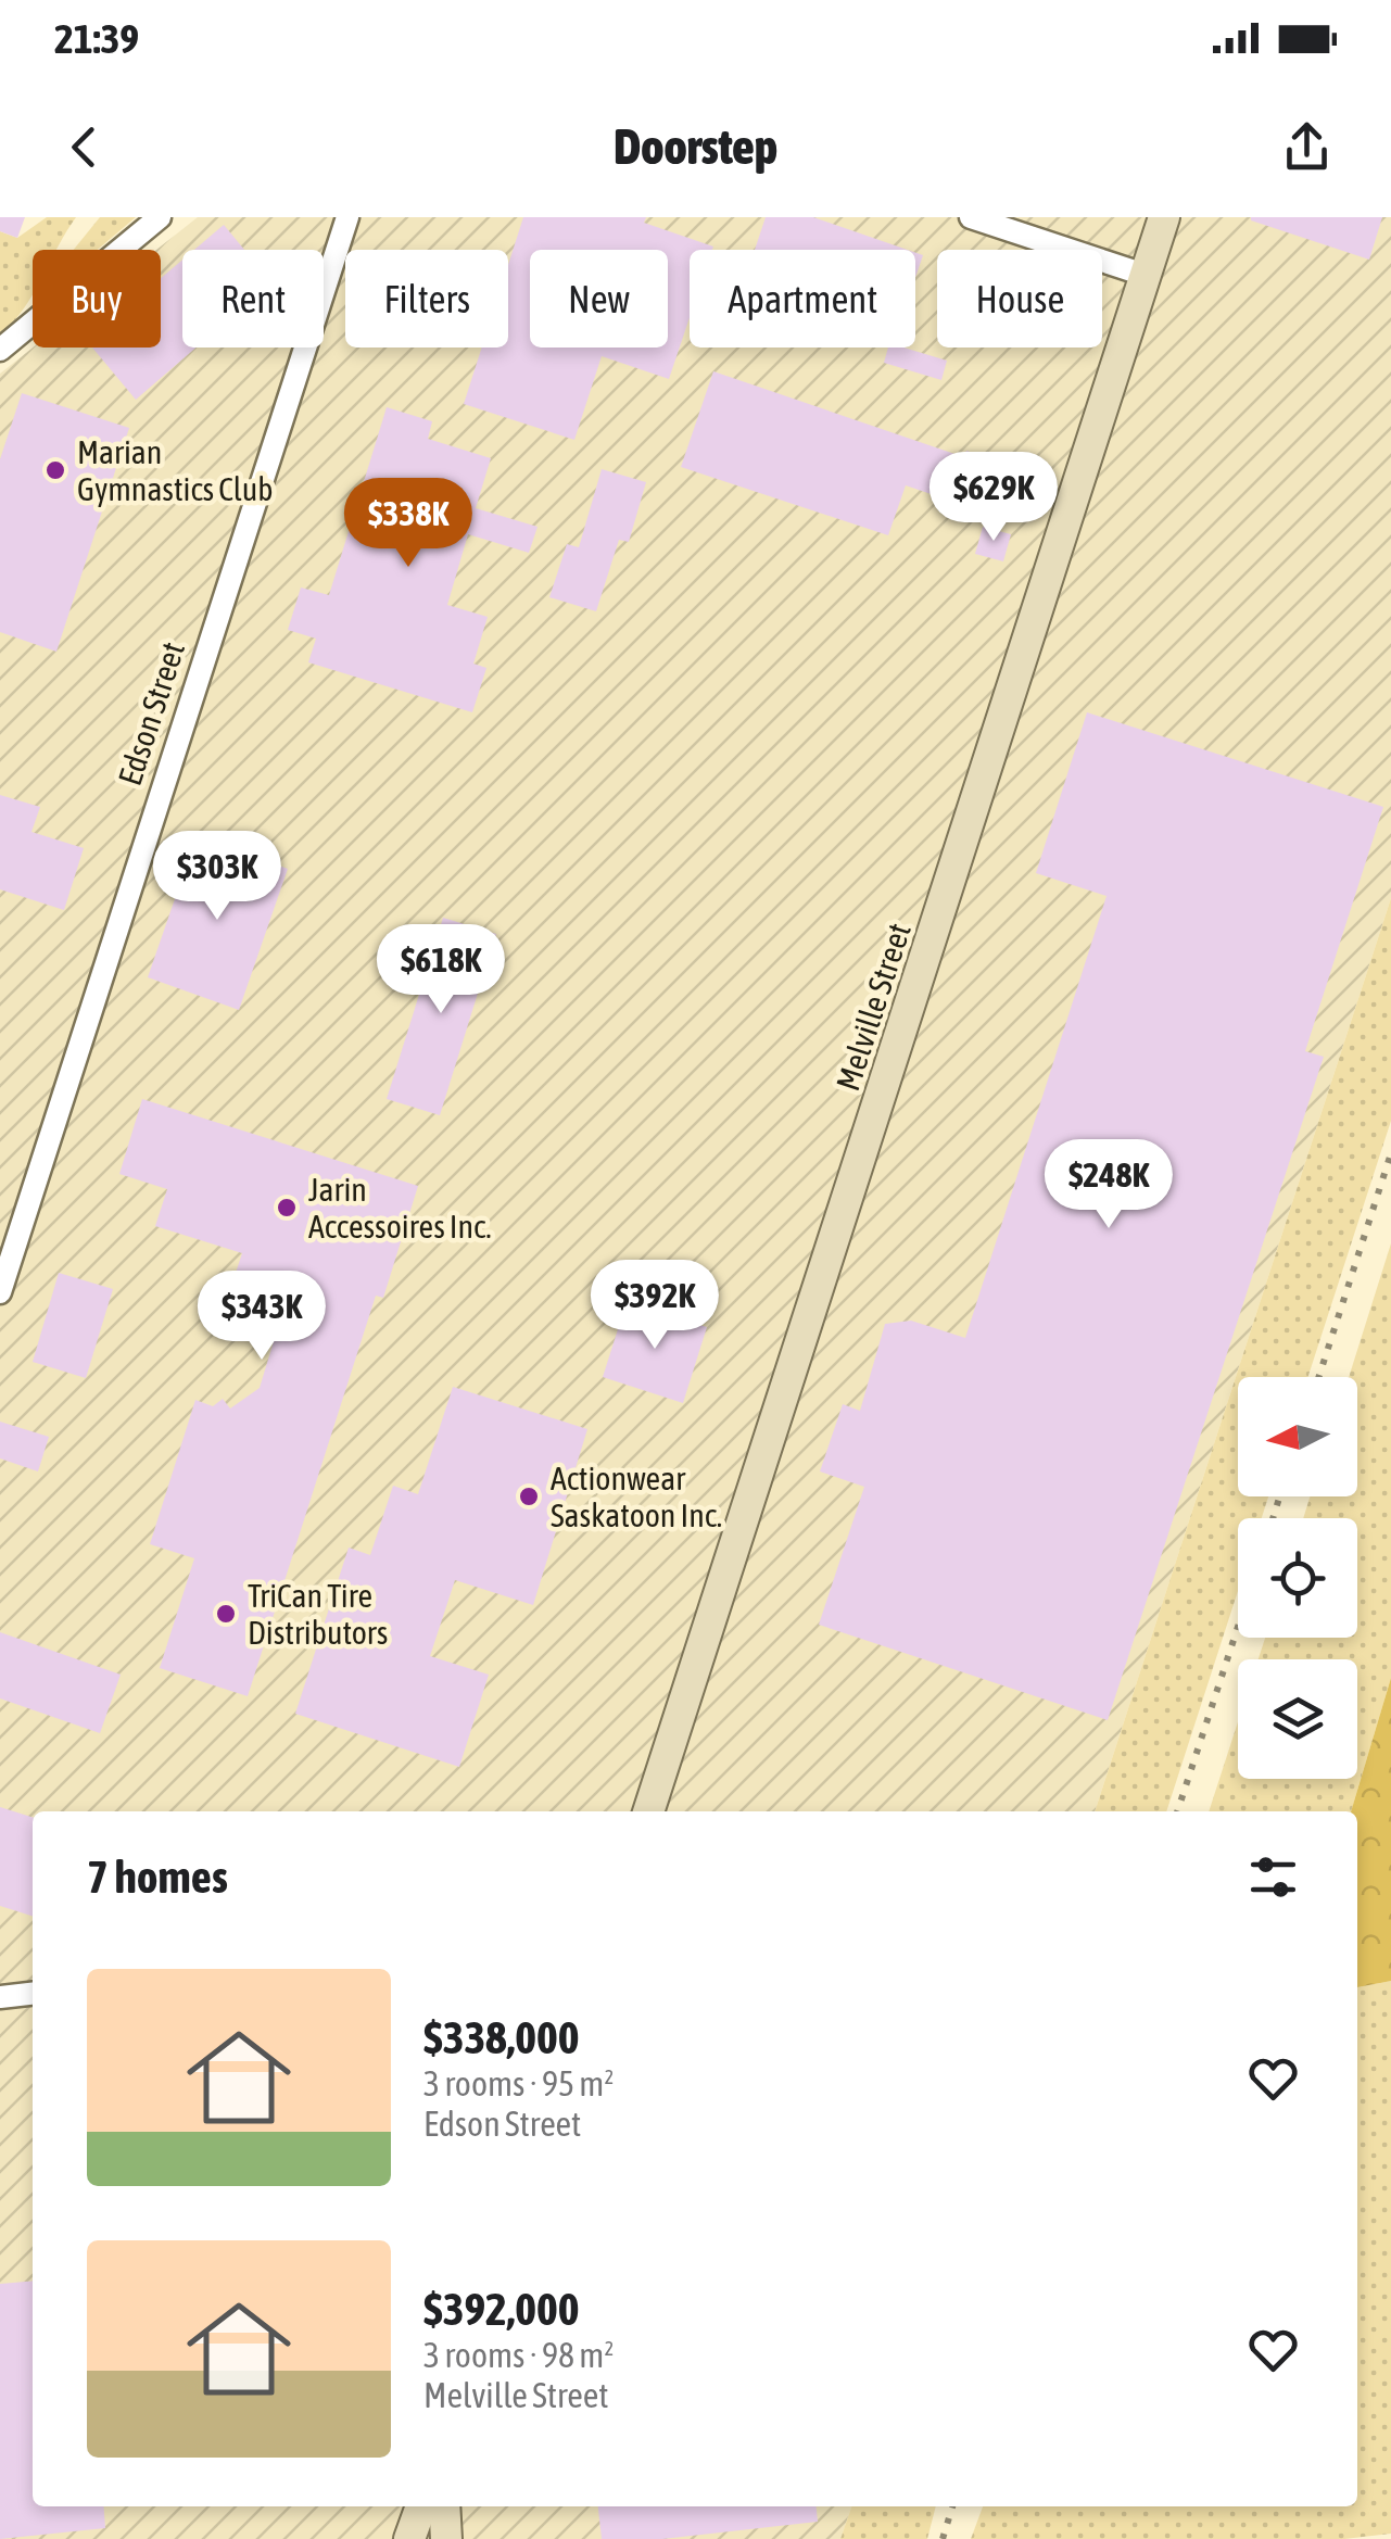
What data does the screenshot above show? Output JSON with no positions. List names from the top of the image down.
{
  "streets": {
    "street": ["Edson Street", "Melville Street"]
  },
  "places": [
    "Marian Gymnastics Club",
    "Jarin Accessoires Inc.",
    "Actionwear Saskatoon Inc.",
    "TriCan Tire Distributors"
  ],
  "north": "left",
  "page": {
    "status": "21:39",
    "header": "Doorstep",
    "chip": [
      "Buy",
      "Rent",
      "Filters",
      "New",
      "Apartment",
      "House"
    ],
    "price": [
      "$629K",
      "$338K",
      "$303K",
      "$618K",
      "$248K",
      "$392K",
      "$343K"
    ],
    "heading": "7 homes",
    "list": [
      {
        "name": "$338,000",
        "note": "3 rooms · 95 m² · Edson Street"
      },
      {
        "name": "$392,000",
        "note": "3 rooms · 98 m² · Melville Street"
      }
    ]
  }
}
